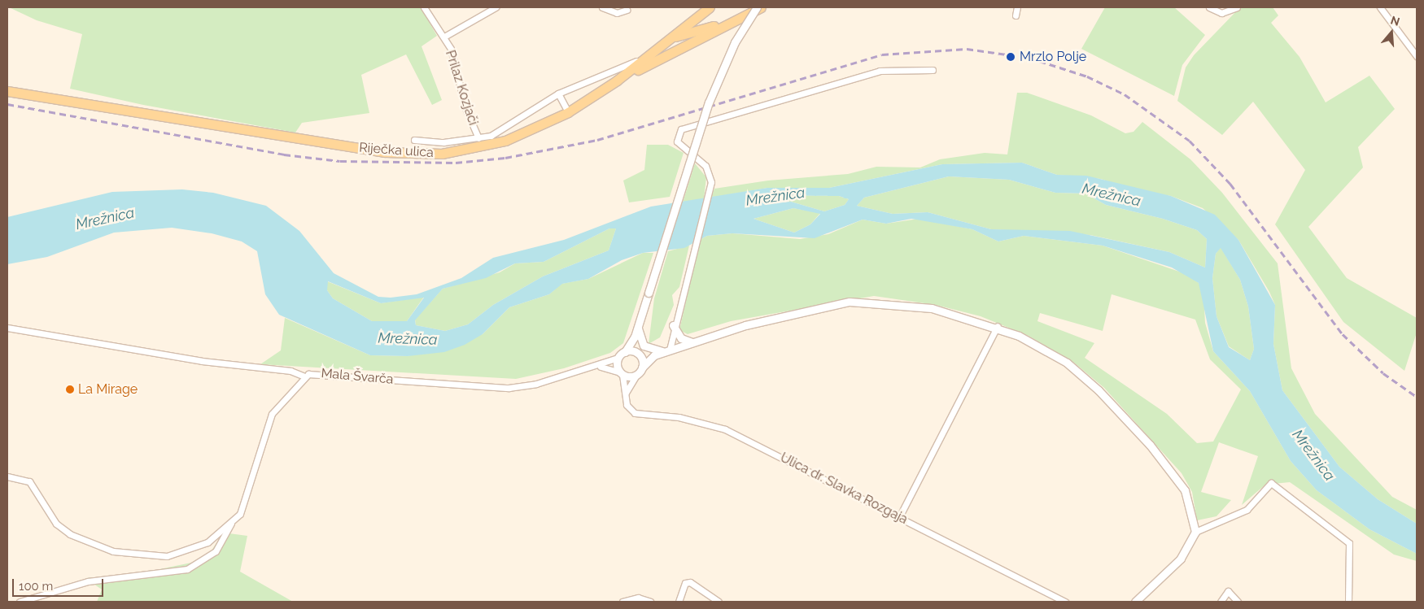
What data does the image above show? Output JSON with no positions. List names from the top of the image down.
{
  "streets": {
    "main road": ["Riječka ulica"],
    "street": ["Prilaz Kozjači", "Mala Švarča", "Ulica dr. Slavka Rozgaja"]
  },
  "crossings": [
    ["Prilaz Kozjači", "Riječka ulica"]
  ],
  "water": ["Mrežnica"],
  "places": ["Mrzlo Polje", "La Mirage"],
  "scale_bar": "100 m",
  "north": "top"
}
